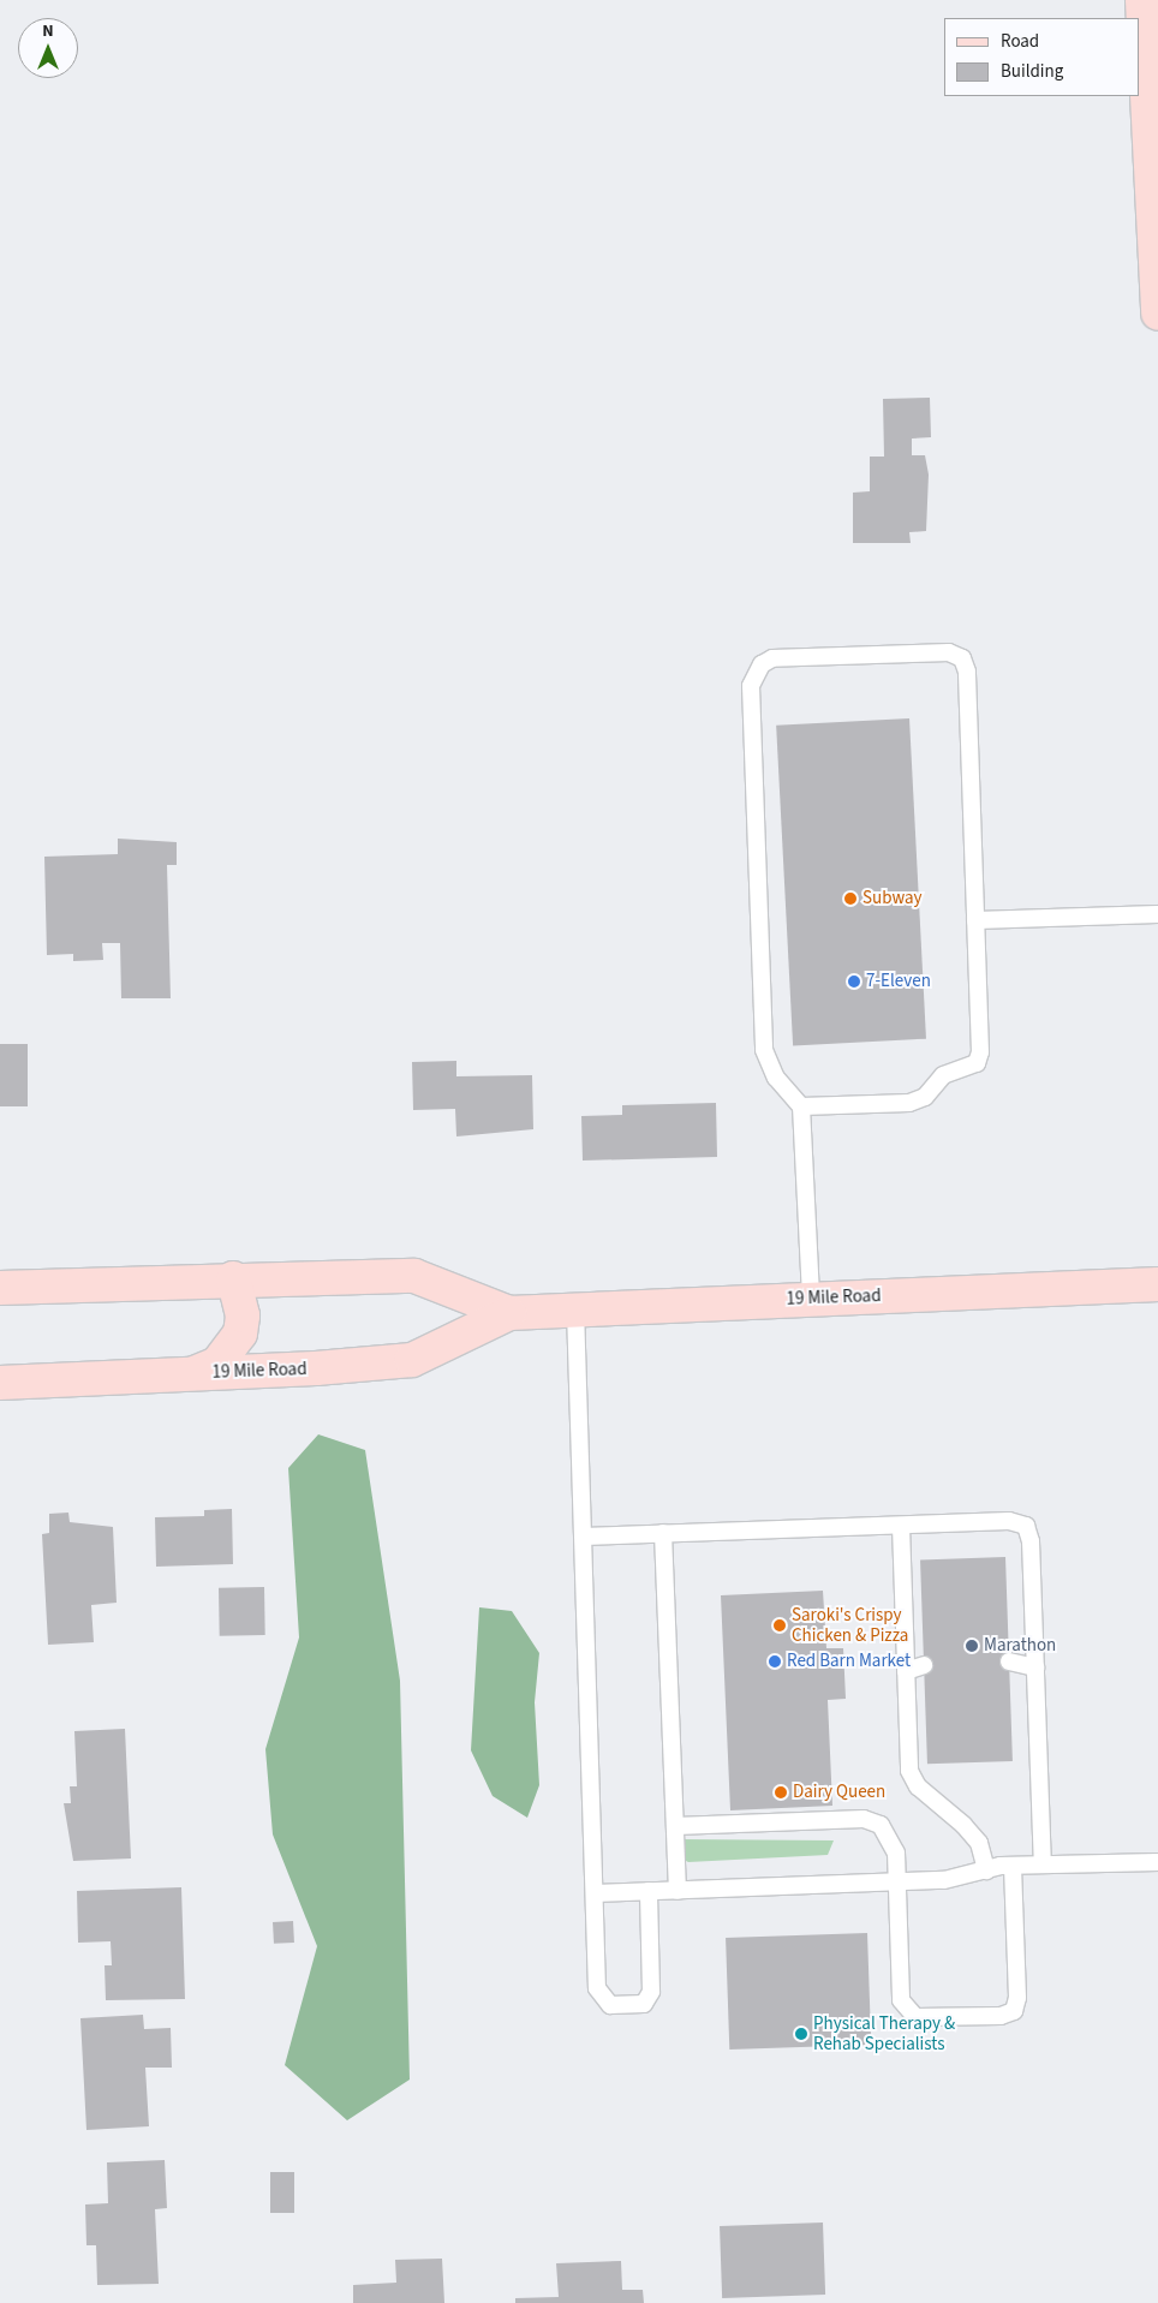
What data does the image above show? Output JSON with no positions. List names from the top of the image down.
{
  "streets": {
    "main road": ["19 Mile Road"]
  },
  "places": [
    "Subway",
    "7-Eleven",
    "Saroki's Crispy Chicken & Pizza",
    "Marathon",
    "Red Barn Market",
    "Dairy Queen",
    "Physical Therapy & Rehab Specialists"
  ],
  "legend": ["Road", "Building"],
  "north": "top"
}
